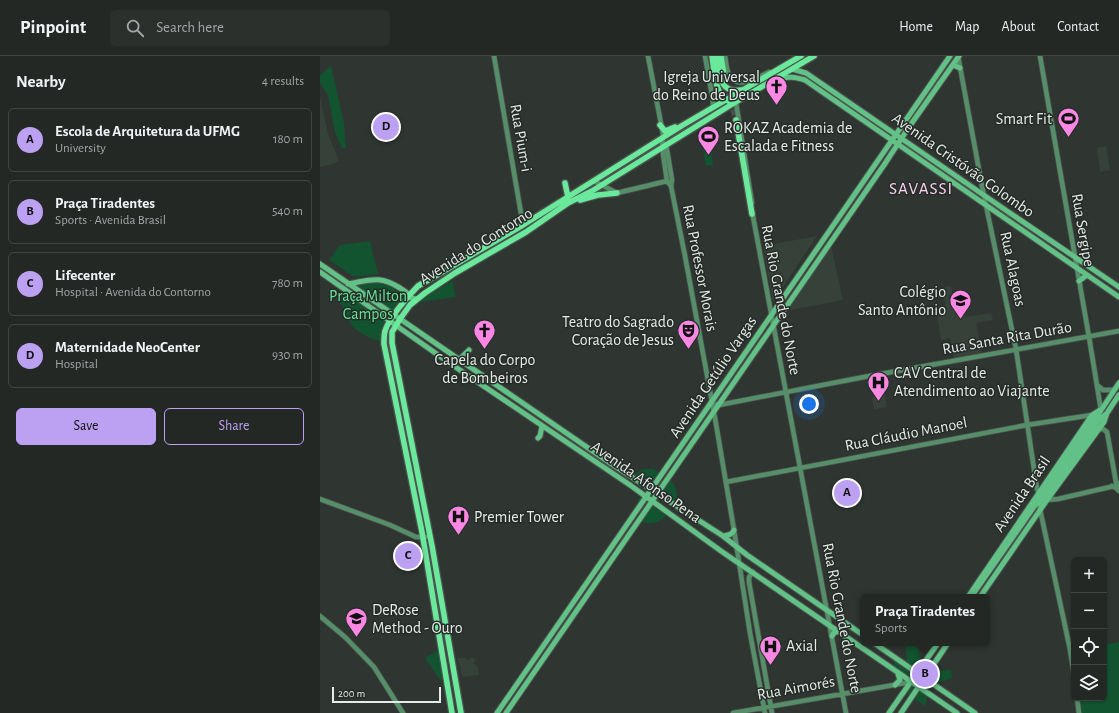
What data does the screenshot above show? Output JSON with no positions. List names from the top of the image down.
{
  "streets": {
    "main road": [
      "Avenida Cristóvão Colombo",
      "Avenida do Contorno",
      "Avenida Getúlio Vargas",
      "Avenida Afonso Pena",
      "Avenida Brasil"
    ],
    "street": [
      "Rua Pium-i",
      "Rua Sergipe",
      "Rua Professor Morais",
      "Rua Alagoas",
      "Rua Rio Grande do Norte",
      "Rua Santa Rita Durão",
      "Rua Cláudio Manoel",
      "Rua Aimorés"
    ]
  },
  "crossings": [
    ["Rua Pium-i", "Avenida do Contorno"],
    ["Avenida Cristóvão Colombo", "Rua Sergipe"],
    ["Avenida Cristóvão Colombo", "Avenida do Contorno"],
    ["Avenida Cristóvão Colombo", "Rua Alagoas"],
    ["Avenida Cristóvão Colombo", "Avenida Getúlio Vargas"],
    ["Rua Sergipe", "Rua Santa Rita Durão"],
    ["Rua Sergipe", "Avenida Brasil"],
    ["Avenida do Contorno", "Rua Professor Morais"],
    ["Avenida do Contorno", "Avenida Afonso Pena"],
    ["Rua Professor Morais", "Avenida Getúlio Vargas"],
    ["Rua Professor Morais", "Rua Cláudio Manoel"],
    ["Rua Professor Morais", "Avenida Afonso Pena"],
    ["Rua Professor Morais", "Rua Aimorés"],
    ["Rua Alagoas", "Rua Santa Rita Durão"],
    ["Rua Alagoas", "Avenida Getúlio Vargas"],
    ["Rua Alagoas", "Rua Cláudio Manoel"],
    ["Rua Alagoas", "Avenida Brasil"],
    ["Rua Rio Grande do Norte", "Rua Santa Rita Durão"],
    ["Rua Rio Grande do Norte", "Avenida Getúlio Vargas"],
    ["Rua Rio Grande do Norte", "Rua Cláudio Manoel"],
    ["Rua Rio Grande do Norte", "Avenida Afonso Pena"],
    ["Rua Rio Grande do Norte", "Rua Aimorés"],
    ["Rua Santa Rita Durão", "Avenida Getúlio Vargas"],
    ["Avenida Getúlio Vargas", "Avenida Afonso Pena"],
    ["Rua Cláudio Manoel", "Avenida Brasil"],
    ["Avenida Afonso Pena", "Rua Aimorés"]
  ],
  "districts": ["SAVASSI"],
  "parks": ["Praça Milton Campos"],
  "places": {
    "church": ["Igreja Universal do Reino de Deus", "Capela do Corpo de Bombeiros"],
    "sports": ["Smart Fit", "ROKAZ Academia de Escalada e Fitness"],
    "school or university": ["Colégio Santo Antônio", "DeRose Method - Ouro"],
    "theatre": ["Teatro do Sagrado Coração de Jesus"],
    "hospital": ["CAV Central de Atendimento ao Viajante", "Premier Tower", "Axial"]
  },
  "scale_bar": "200 m",
  "page": {
    "header": "Pinpoint",
    "search": "Search here",
    "nav": [
      "Home",
      "Map",
      "About",
      "Contact"
    ],
    "heading": ["Nearby", "4 results"],
    "list": [
      {
        "mark": "A",
        "name": "Escola de Arquitetura da UFMG",
        "note": "University",
        "value": "180 m"
      },
      {
        "mark": "B",
        "name": "Praça Tiradentes",
        "note": "Sports · Avenida Brasil",
        "value": "540 m"
      },
      {
        "mark": "C",
        "name": "Lifecenter",
        "note": "Hospital · Avenida do Contorno",
        "value": "780 m"
      },
      {
        "mark": "D",
        "name": "Maternidade NeoCenter",
        "note": "Hospital",
        "value": "930 m"
      }
    ],
    "pins": [
      "D",
      "A",
      "C",
      "B"
    ],
    "buttons": ["Save", "Share"],
    "map_buttons": ["+", "−"],
    "popup": ["Praça Tiradentes", "Sports"],
    "scale": "200 m"
  }
}
